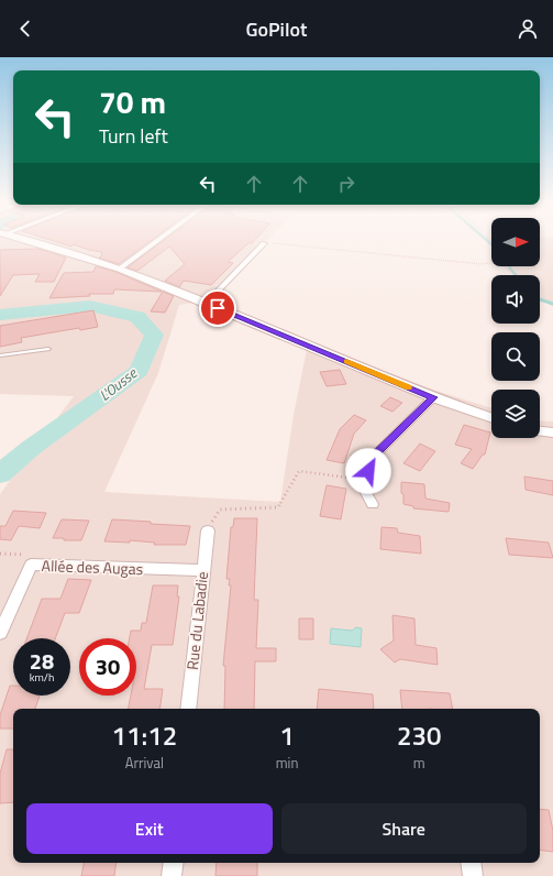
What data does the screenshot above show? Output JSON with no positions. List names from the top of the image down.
{
  "streets": {
    "street": ["Allée des Augas", "Rue du Labadie"]
  },
  "crossings": [
    ["Allée des Augas", "Rue du Labadie"]
  ],
  "water": ["L'Ousse"],
  "north": "right",
  "page": {
    "header": "GoPilot",
    "turn": ["70 m", "Turn left"],
    "speed": "28 km/h",
    "limit": "30",
    "eta": [
      "11:12",
      "Arrival",
      "1",
      "min",
      "230",
      "m"
    ],
    "buttons": ["Exit", "Share"]
  }
}
